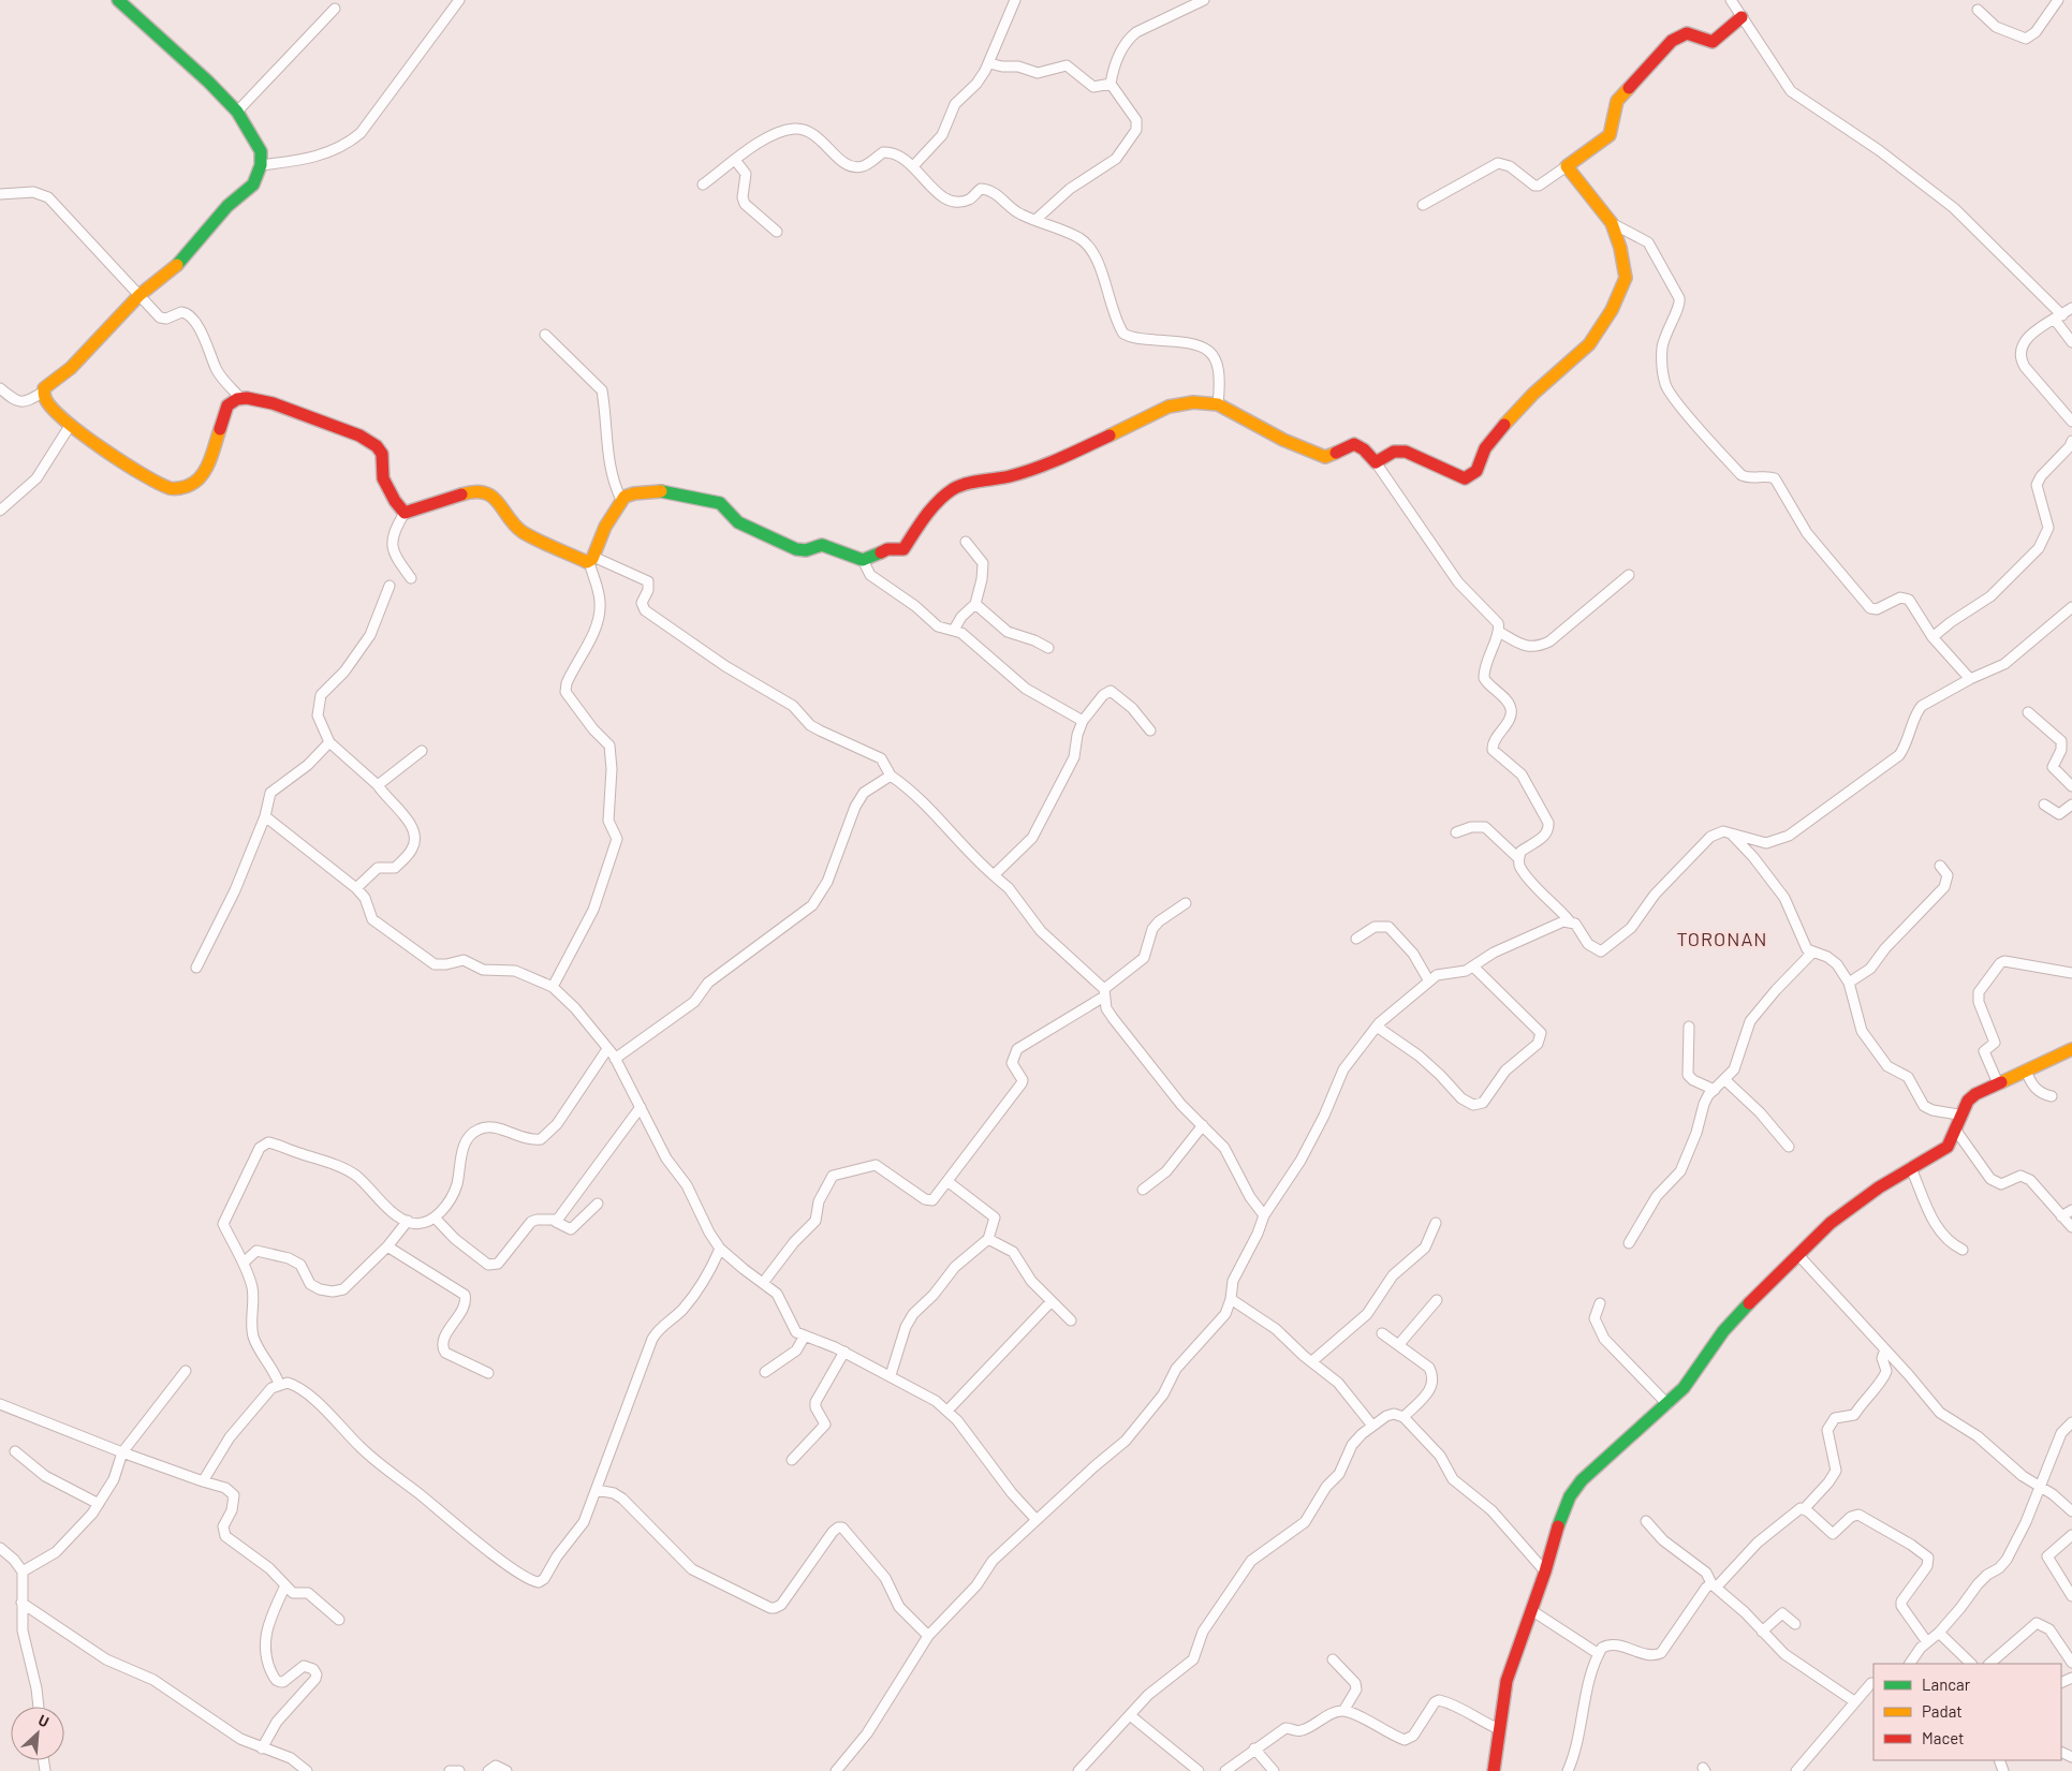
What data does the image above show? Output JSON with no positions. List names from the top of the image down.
{
  "districts": ["TORONAN"],
  "legend": ["Lancar", "Padat", "Macet"],
  "north": "top right"
}
